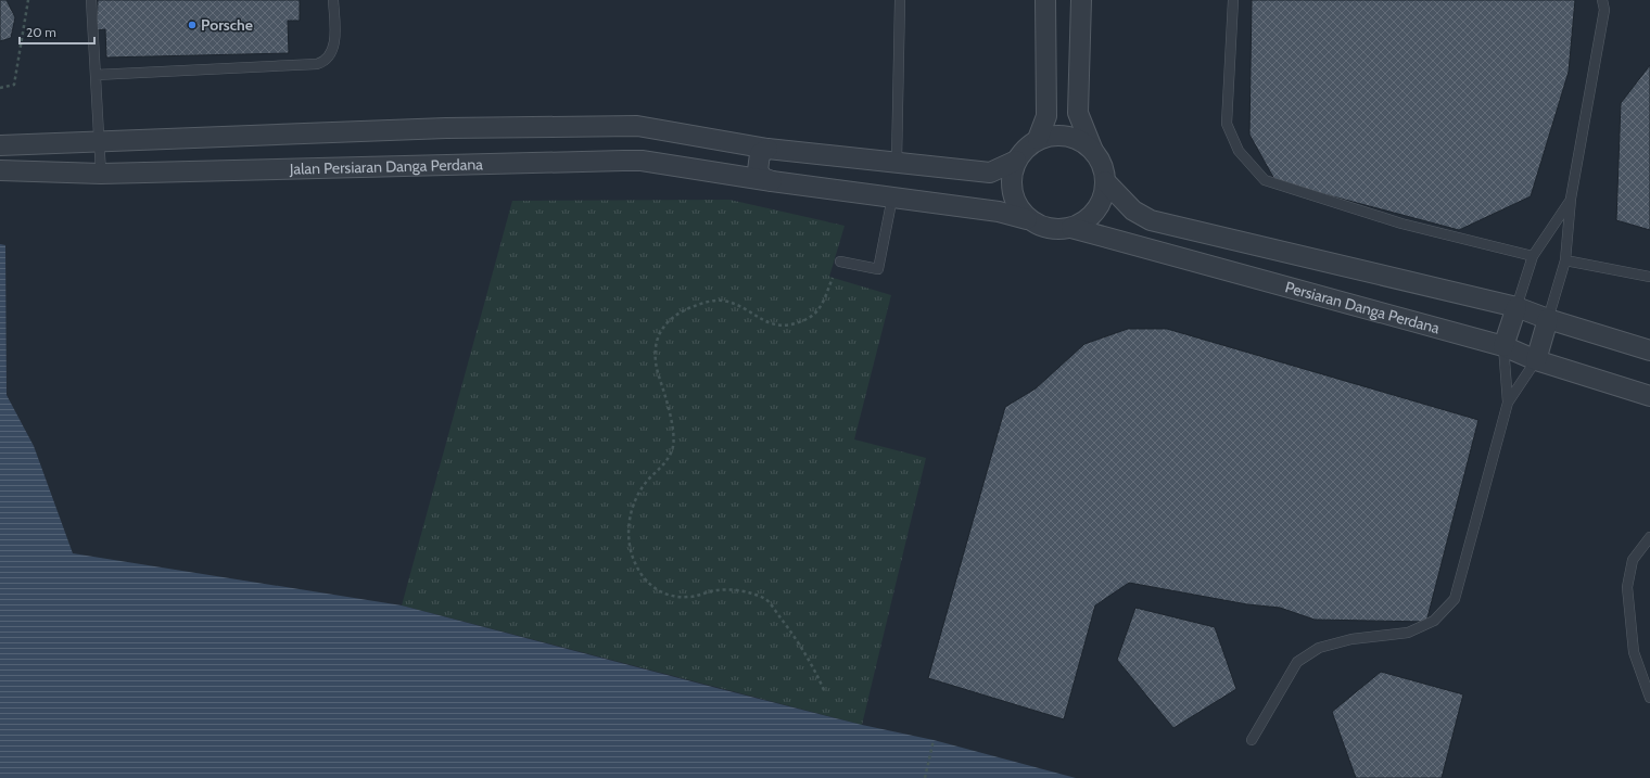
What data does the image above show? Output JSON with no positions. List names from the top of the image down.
{
  "streets": {
    "street": ["Jalan Persiaran Danga Perdana", "Persiaran Danga Perdana"]
  },
  "crossings": [
    ["Jalan Persiaran Danga Perdana", "Persiaran Danga Perdana"]
  ],
  "places": ["Porsche"],
  "scale_bar": "20 m"
}
